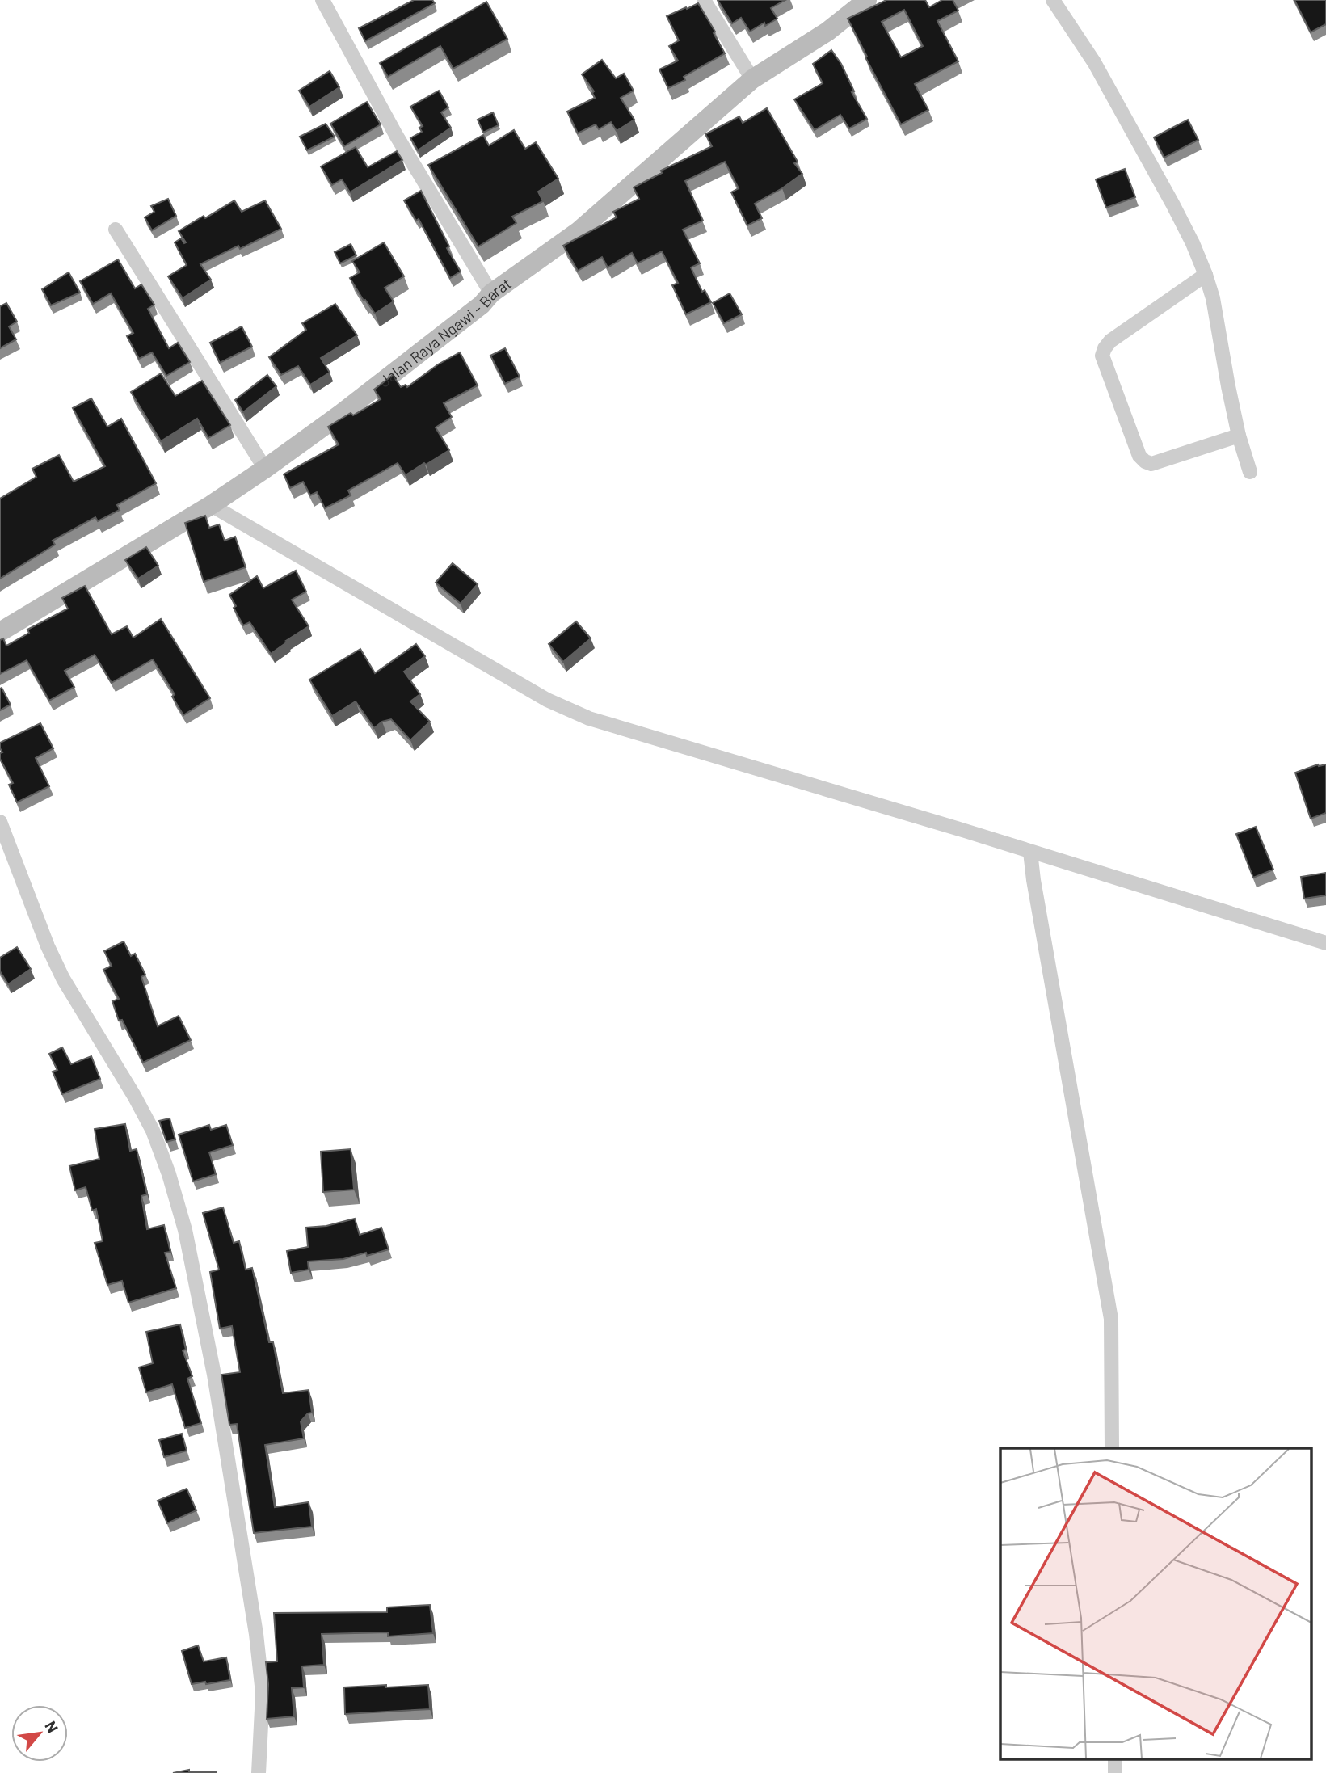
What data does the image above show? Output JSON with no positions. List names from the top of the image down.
{
  "streets": {
    "main road": ["Jalan Raya Ngawi - Barat"]
  },
  "north": "top right"
}
